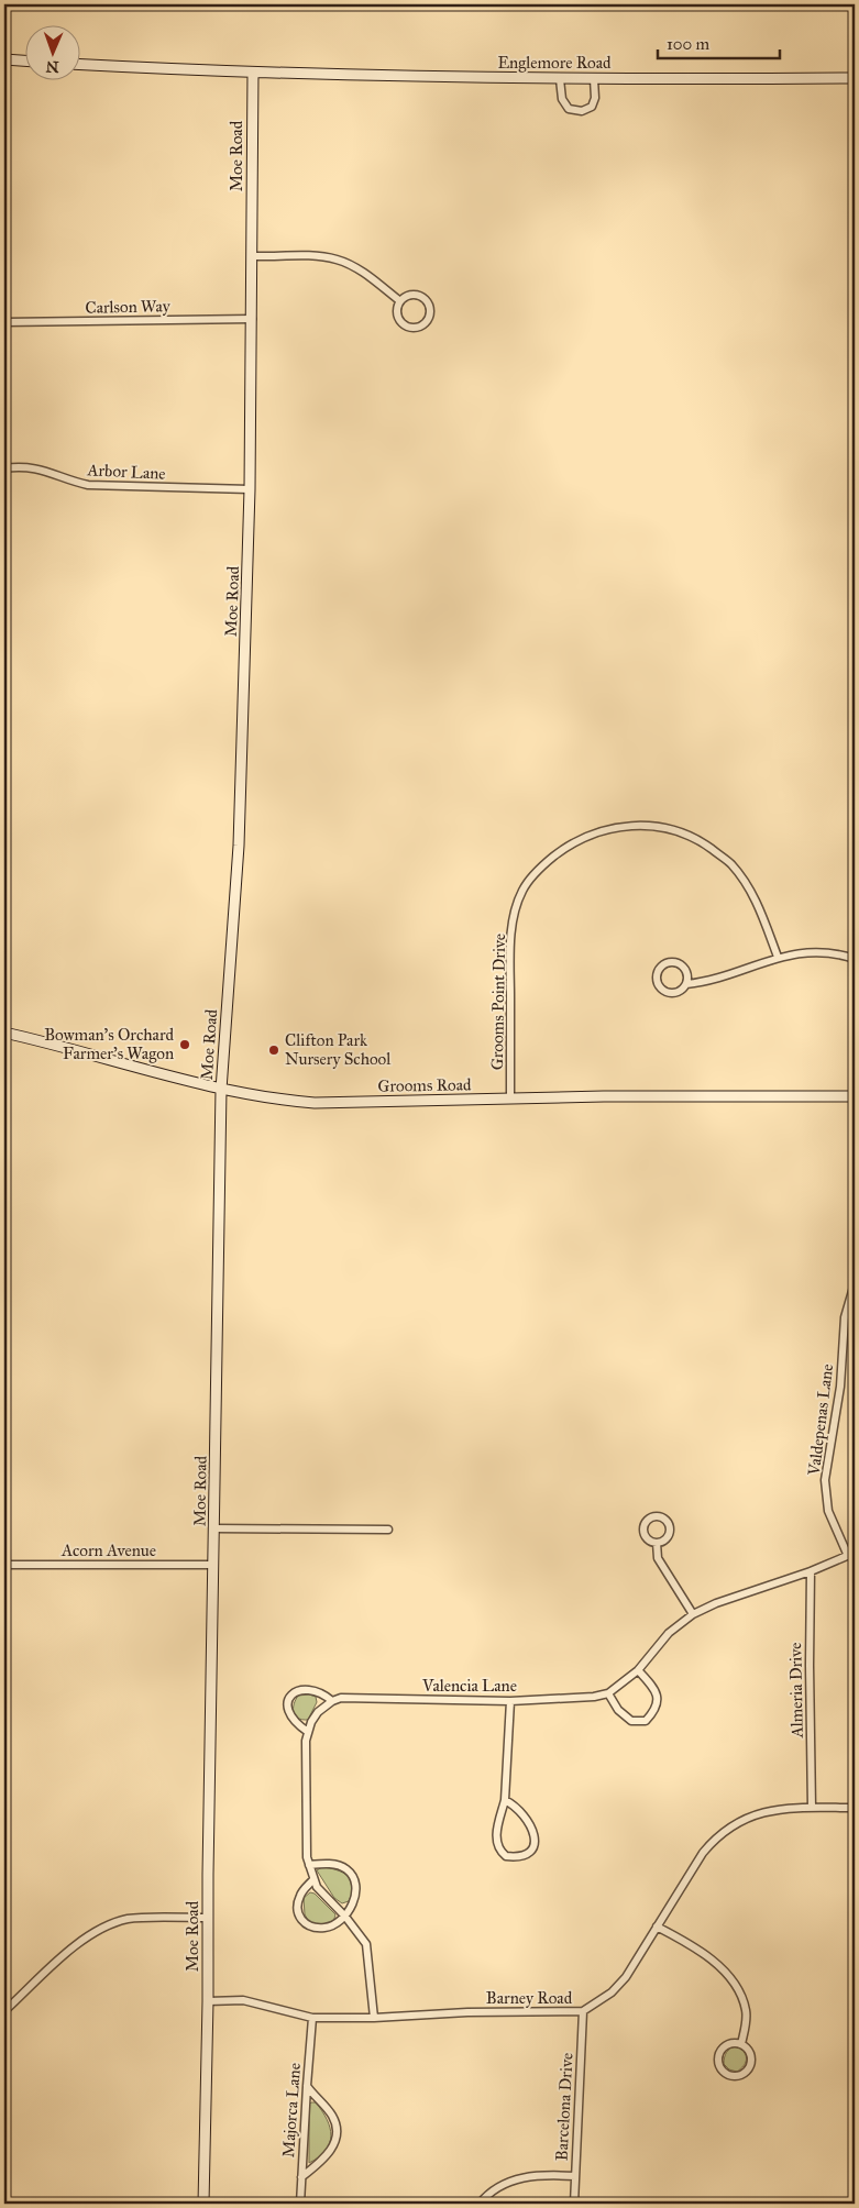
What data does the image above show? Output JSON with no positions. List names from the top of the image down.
{
  "streets": {
    "street": [
      "Englemore Road",
      "Moe Road",
      "Carlson Way",
      "Arbor Lane",
      "Grooms Point Drive",
      "Grooms Road",
      "Valdepenas Lane",
      "Acorn Avenue",
      "Valencia Lane",
      "Almeria Drive",
      "Barney Road",
      "Barcelona Drive",
      "Majorca Lane"
    ]
  },
  "crossings": [
    ["Englemore Road", "Moe Road"],
    ["Moe Road", "Carlson Way"],
    ["Moe Road", "Arbor Lane"],
    ["Moe Road", "Grooms Road"],
    ["Moe Road", "Acorn Avenue"],
    ["Moe Road", "Barney Road"],
    ["Grooms Point Drive", "Grooms Road"],
    ["Almeria Drive", "Barney Road"],
    ["Barney Road", "Barcelona Drive"],
    ["Barney Road", "Majorca Lane"]
  ],
  "places": ["Bowman's Orchard Farmer's Wagon", "Clifton Park Nursery School"],
  "scale_bar": "100 m",
  "north": "bottom"
}
